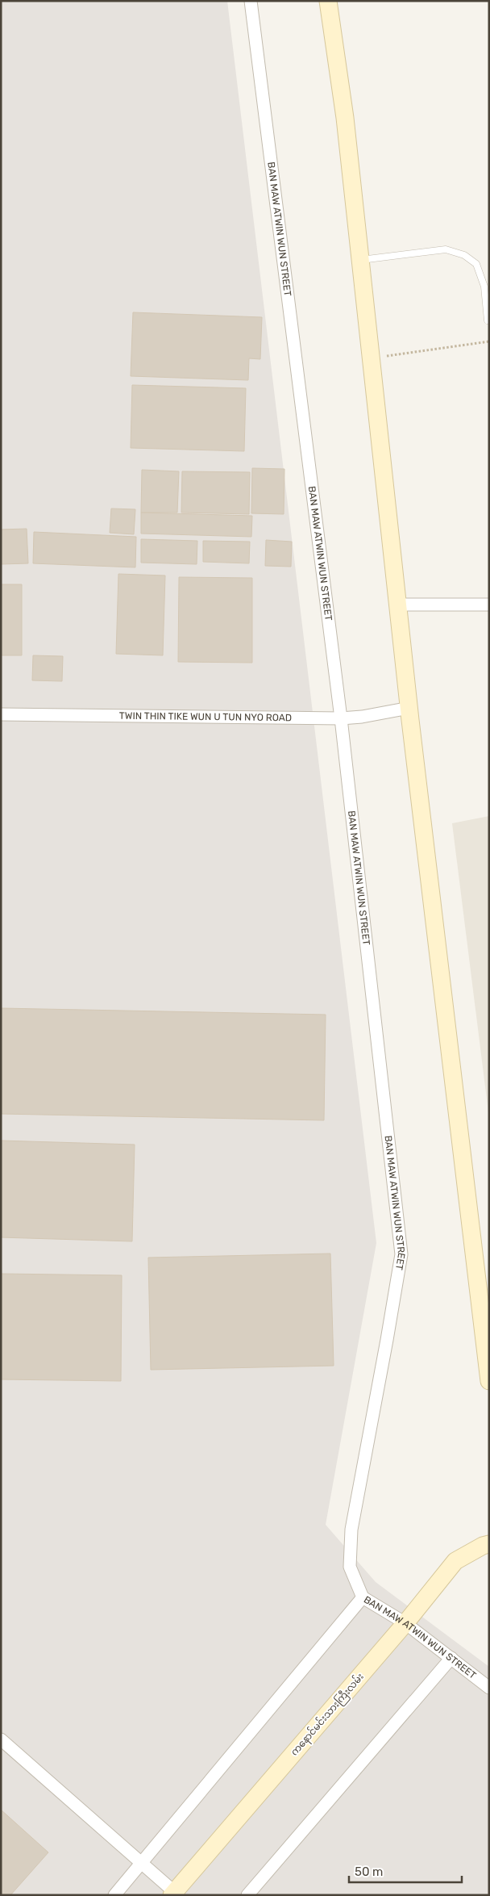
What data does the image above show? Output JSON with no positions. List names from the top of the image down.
{
  "streets": {
    "main road": ["ကနောင်မင်းသားကြီးလမ်း"],
    "street": ["BAN MAW ATWIN WUN STREET", "TWIN THIN TIKE WUN U TUN NYO ROAD"]
  },
  "crossings": [
    ["BAN MAW ATWIN WUN STREET", "TWIN THIN TIKE WUN U TUN NYO ROAD"],
    ["BAN MAW ATWIN WUN STREET", "ကနောင်မင်းသားကြီးလမ်း"]
  ],
  "scale_bar": "50 m"
}
